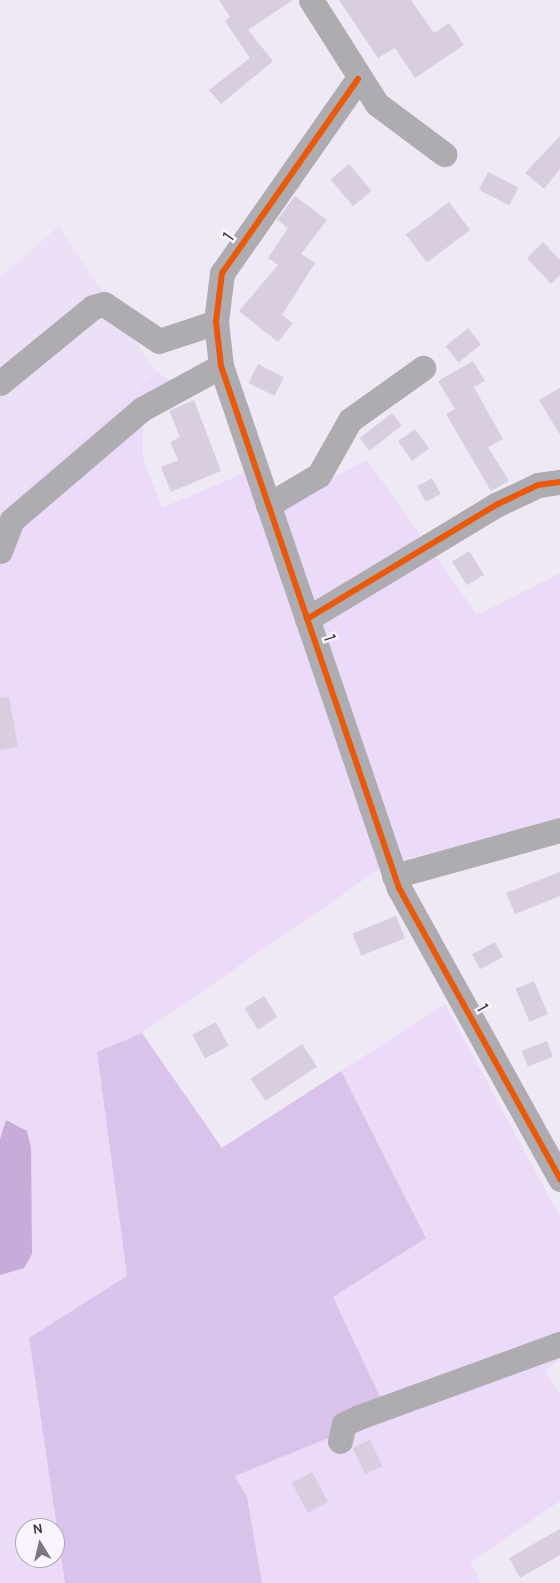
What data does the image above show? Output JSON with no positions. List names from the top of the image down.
{
  "streets": {
    "street": ["1"]
  },
  "north": "top"
}
